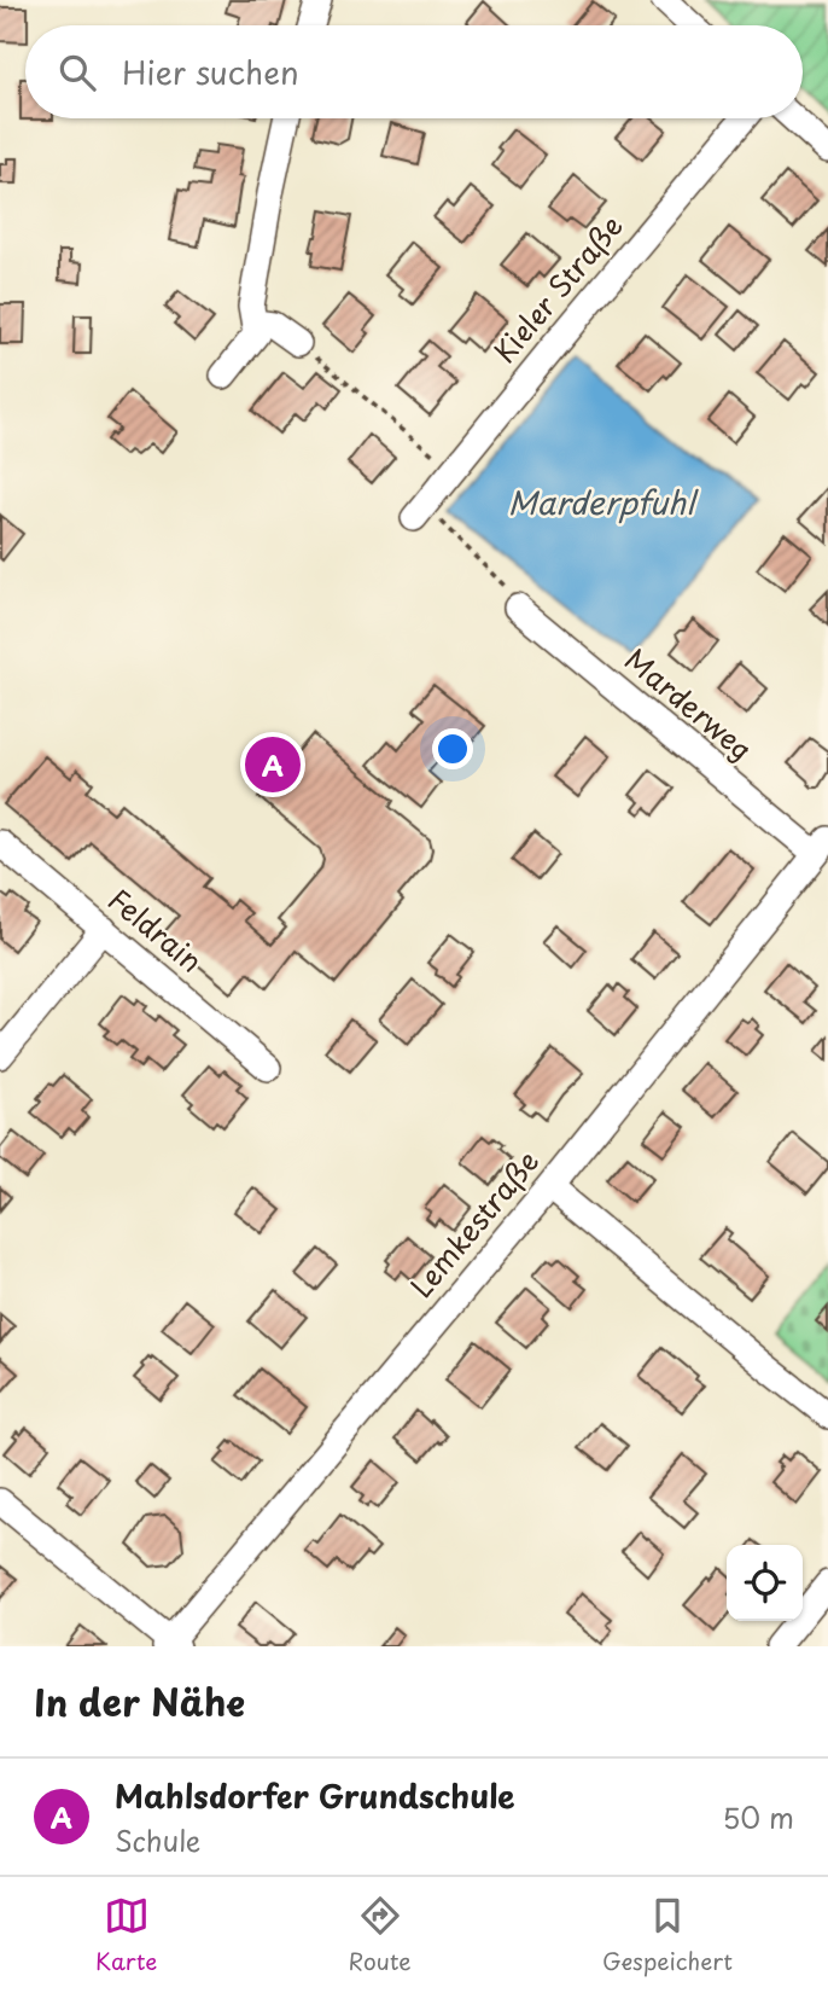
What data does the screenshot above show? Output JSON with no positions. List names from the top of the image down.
{
  "streets": {
    "street": [
      "Kieler Straße",
      "Marderweg",
      "Feldrain",
      "Lemkestraße"
    ]
  },
  "crossings": [
    ["Marderweg", "Lemkestraße"]
  ],
  "water": ["Marderpfuhl"],
  "page": {
    "search": "Hier suchen",
    "pins": "A",
    "heading": "In der Nähe",
    "list": [
      {
        "mark": "A",
        "name": "Mahlsdorfer Grundschule",
        "note": "Schule",
        "value": "50 m"
      }
    ],
    "nav": ["Karte", "Route", "Gespeichert"]
  }
}
